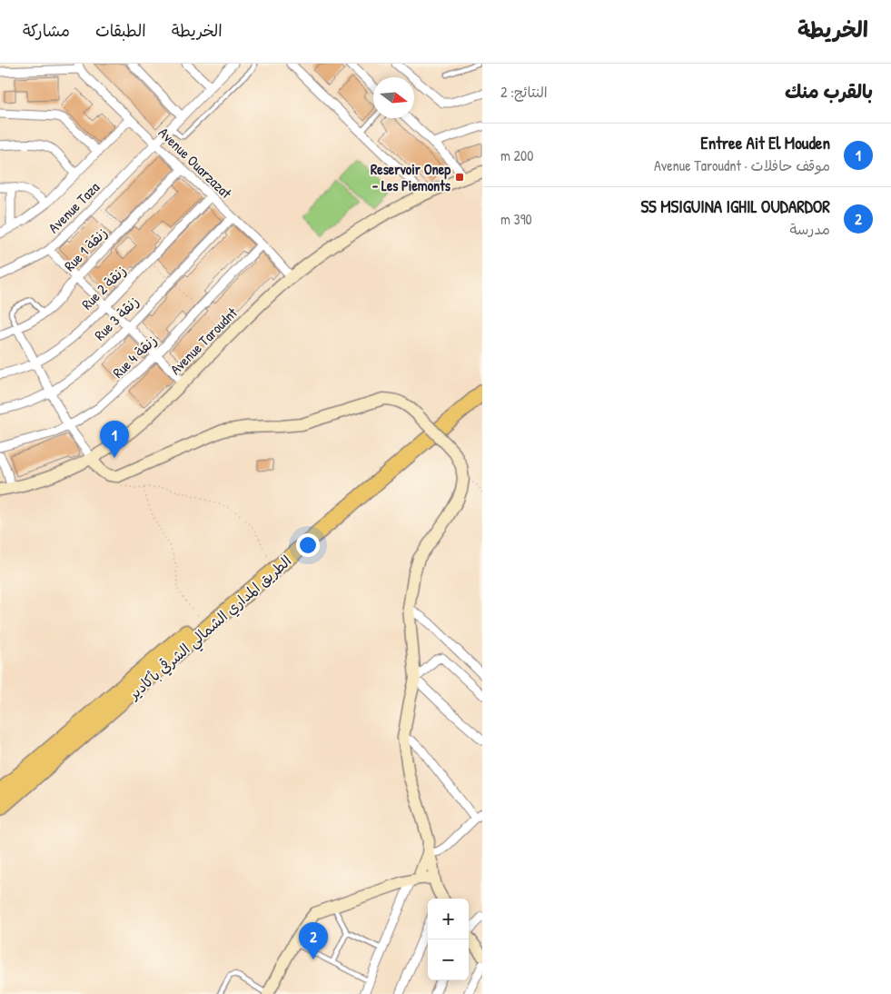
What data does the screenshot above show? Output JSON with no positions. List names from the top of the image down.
{
  "streets": {
    "highway": ["الطريق المداري الشمالي الشرقي بأكادير"],
    "street": [
      "Avenue Ouarzazat",
      "Avenue Taza",
      "Rue 1 زنقة",
      "Rue 2 زنقة",
      "Rue 3 زنقة",
      "Avenue Taroudnt",
      "Rue 4 زنقة"
    ]
  },
  "crossings": [
    ["Avenue Ouarzazat", "Avenue Taza"],
    ["Avenue Ouarzazat", "Rue 1 زنقة"],
    ["Avenue Ouarzazat", "Rue 2 زنقة"],
    ["Avenue Ouarzazat", "Rue 3 زنقة"],
    ["Avenue Ouarzazat", "Avenue Taroudnt"],
    ["Avenue Ouarzazat", "Rue 4 زنقة"]
  ],
  "places": {
    "transit": ["Reservoir Onep - Les Piemonts"]
  },
  "north": "right",
  "page": {
    "header": "الخريطة",
    "nav": ["الخريطة", "الطبقات", "مشاركة"],
    "heading": ["بالقرب منك", "النتائج: 2"],
    "list": [
      {
        "mark": "1",
        "name": "Entree Ait El Mouden",
        "note": "موقف حافلات · Avenue Taroudnt",
        "value": "200 m"
      },
      {
        "mark": "2",
        "name": "SS MSIGUINA IGHIL OUDARDOR",
        "note": "مدرسة",
        "value": "390 m"
      }
    ],
    "pins": ["1", "2"],
    "map_buttons": ["+", "−"]
  }
}
